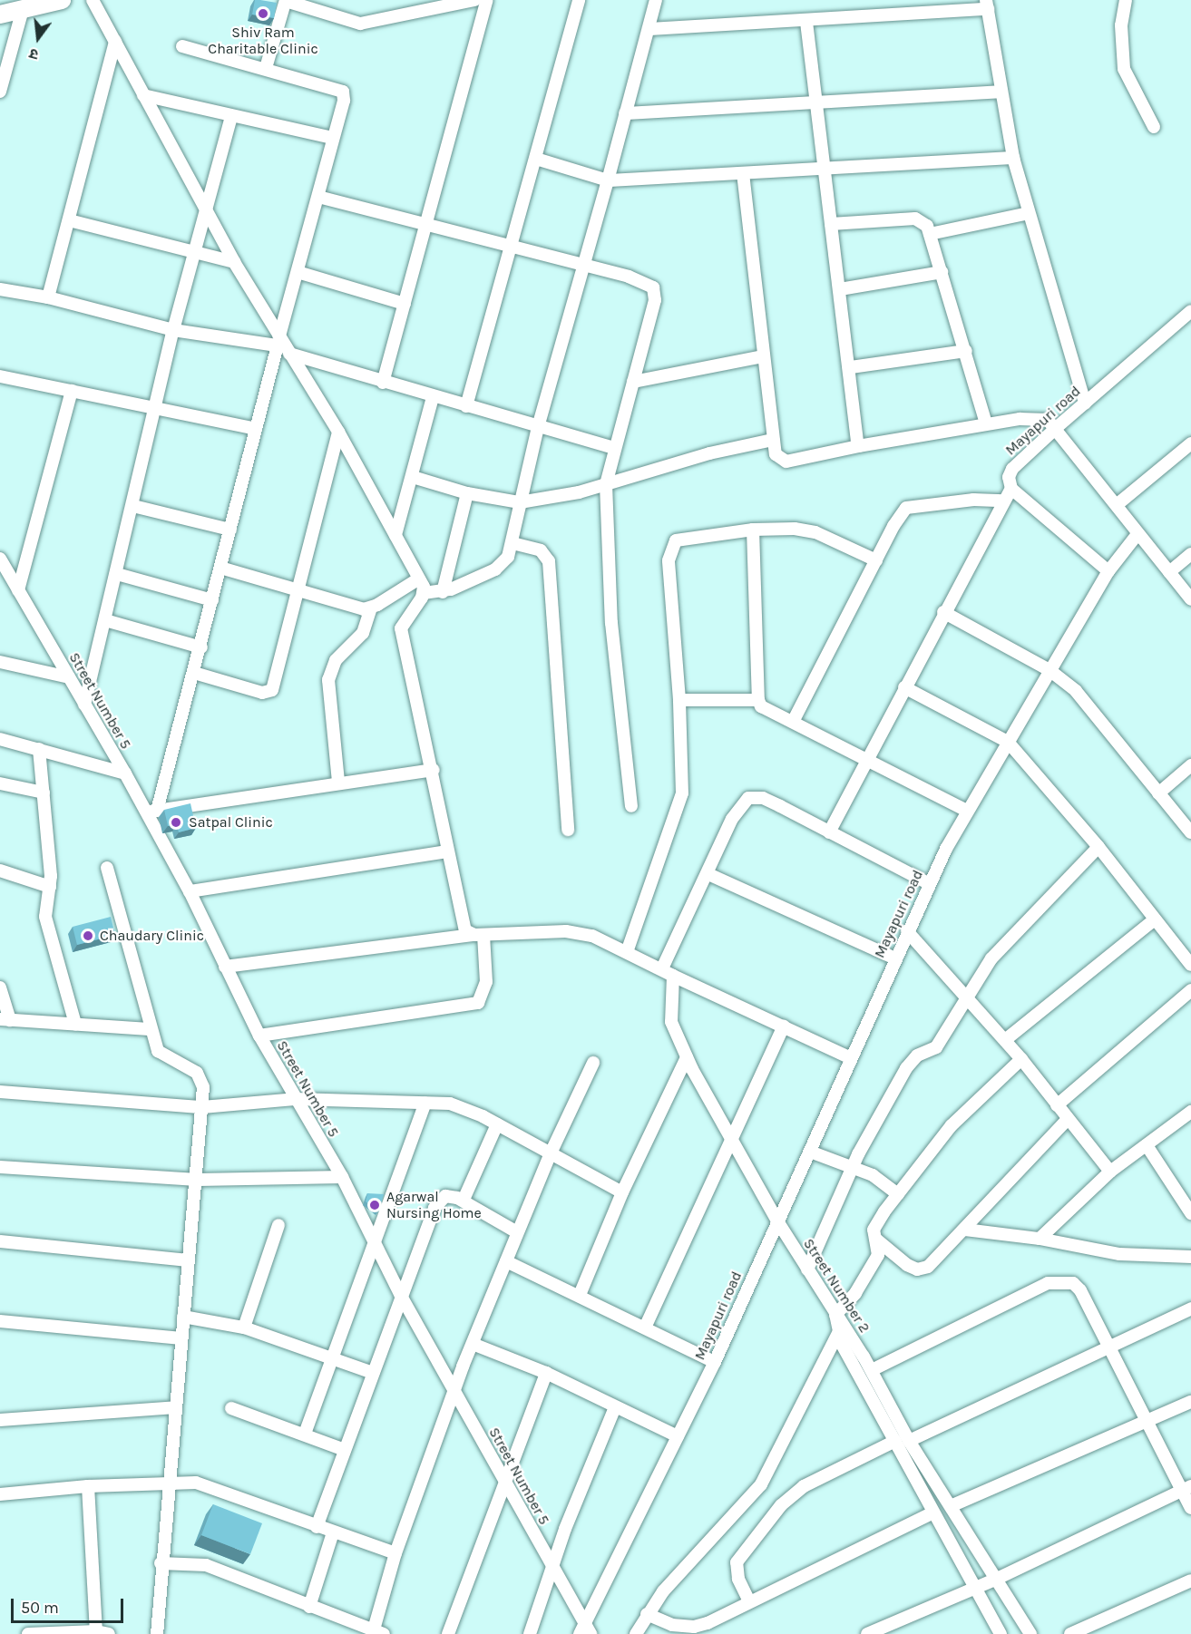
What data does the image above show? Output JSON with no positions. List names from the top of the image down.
{
  "streets": {
    "street": ["Mayapuri road", "Street Number 5", "Street Number 2"]
  },
  "crossings": [
    ["Mayapuri road", "Street Number 5"],
    ["Mayapuri road", "Street Number 2"]
  ],
  "places": [
    "Shiv Ram Charitable Clinic",
    "Satpal Clinic",
    "Chaudary Clinic",
    "Agarwal Nursing Home"
  ],
  "scale_bar": "50 m",
  "north": "bottom"
}
